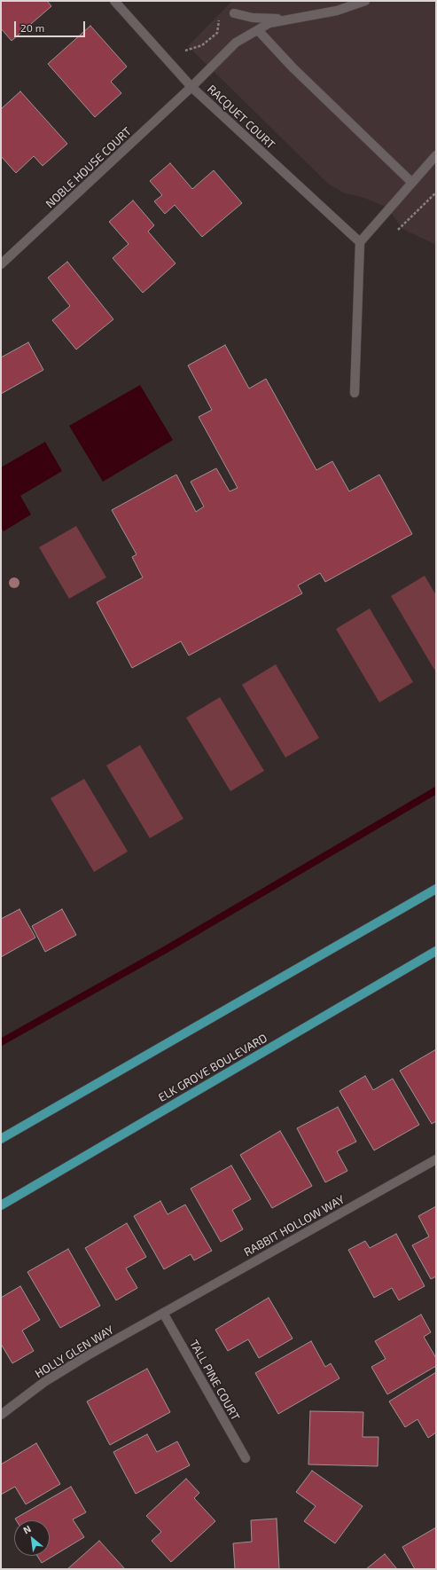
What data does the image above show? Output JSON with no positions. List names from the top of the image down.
{
  "streets": {
    "main road": ["ELK GROVE BOULEVARD"],
    "street": [
      "RACQUET COURT",
      "NOBLE HOUSE COURT",
      "RABBIT HOLLOW WAY",
      "HOLLY GLEN WAY",
      "TALL PINE COURT"
    ]
  },
  "crossings": [
    ["RACQUET COURT", "NOBLE HOUSE COURT"],
    ["RABBIT HOLLOW WAY", "HOLLY GLEN WAY"],
    ["RABBIT HOLLOW WAY", "TALL PINE COURT"],
    ["HOLLY GLEN WAY", "TALL PINE COURT"]
  ],
  "scale_bar": "20 m",
  "north": "top left"
}
